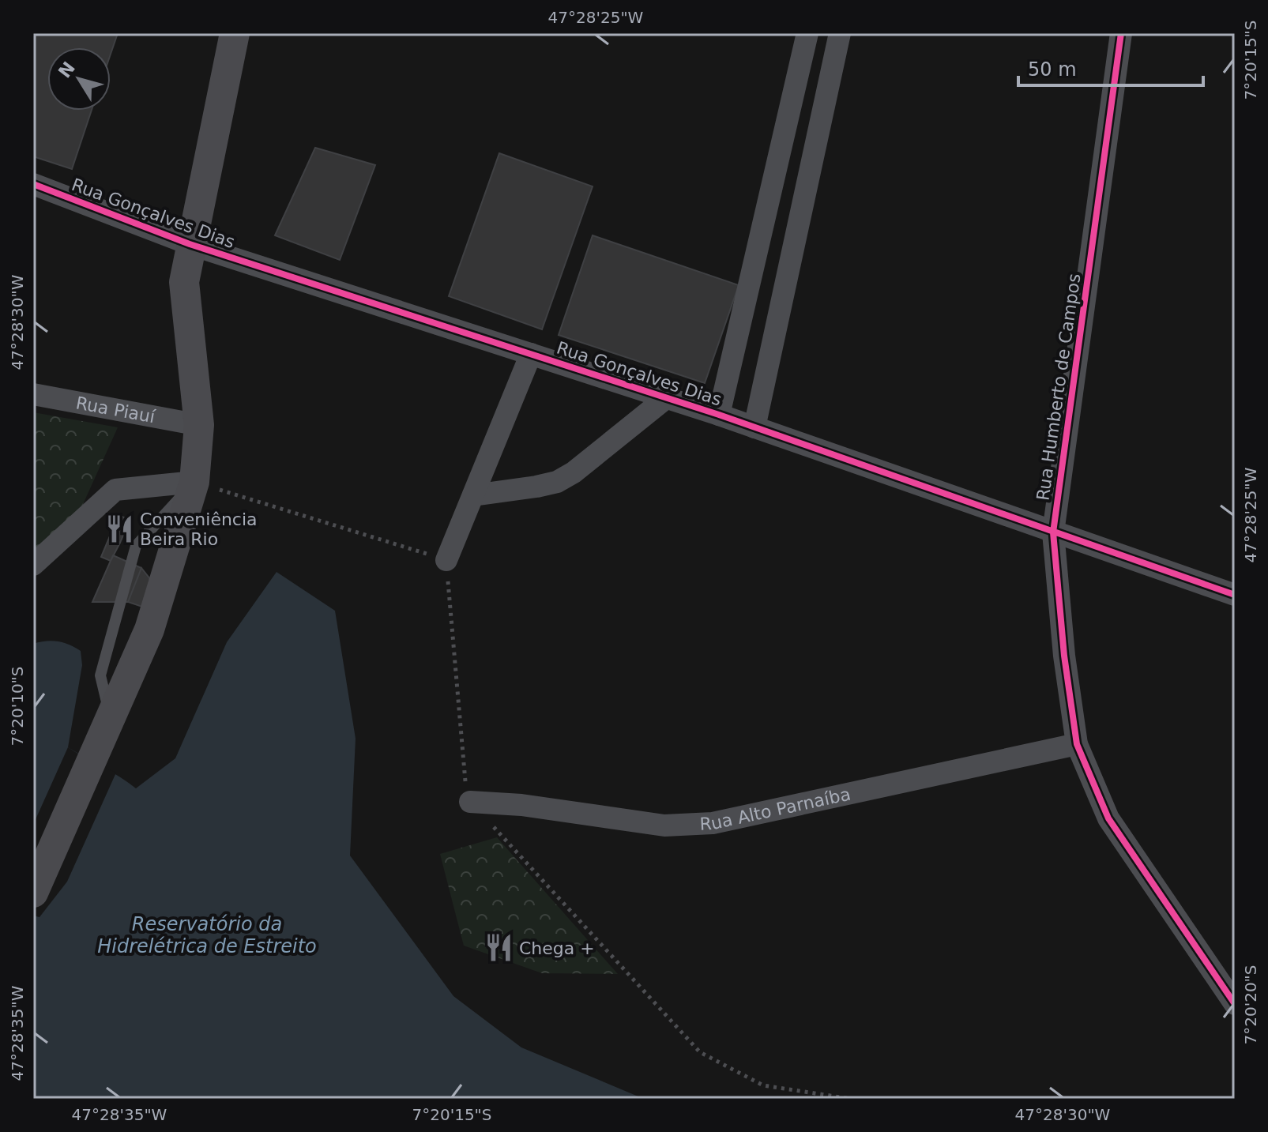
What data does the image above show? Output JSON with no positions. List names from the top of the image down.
{
  "streets": {
    "street": [
      "Rua Gonçalves Dias",
      "Rua Humberto de Campos",
      "Rua Piauí",
      "Rua Alto Parnaíba"
    ]
  },
  "crossings": [
    ["Rua Gonçalves Dias", "Rua Humberto de Campos"],
    ["Rua Humberto de Campos", "Rua Alto Parnaíba"]
  ],
  "water": ["Reservatório da Hidrelétrica de Estreito"],
  "places": {
    "restaurant": ["Conveniência Beira Rio", "Chega +"]
  },
  "scale_bar": "50 m",
  "north": "top left",
  "coordinates": [
    "47°28'25\"W",
    "7°20'15\"S",
    "47°28'30\"W",
    "7°20'10\"S",
    "7°20'20\"S",
    "47°28'35\"W"
  ]
}
